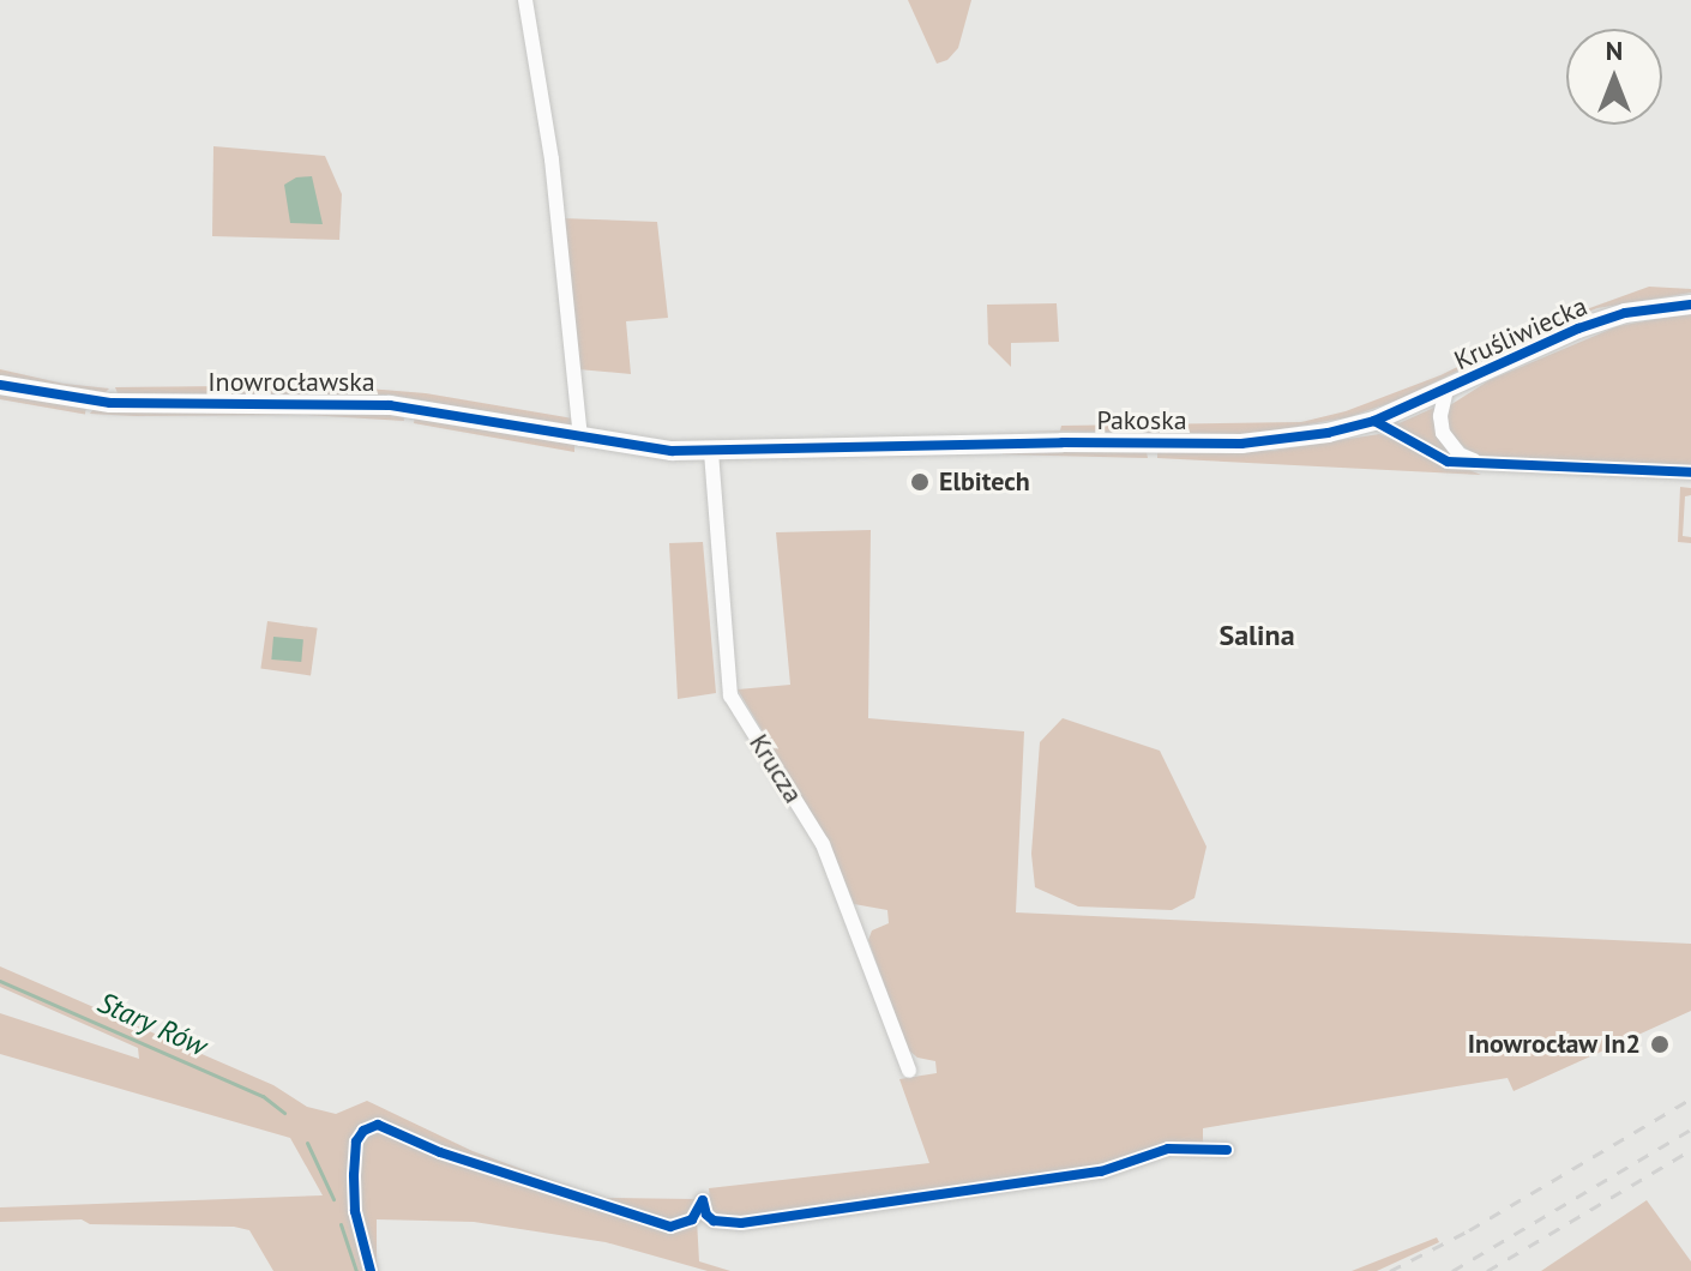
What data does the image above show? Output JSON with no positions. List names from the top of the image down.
{
  "streets": {
    "main road": ["Kruśliwiecka", "Inowrocławska", "Pakoska"],
    "street": ["Krucza"]
  },
  "crossings": [
    ["Kruśliwiecka", "Pakoska"],
    ["Inowrocławska", "Pakoska"],
    ["Pakoska", "Krucza"]
  ],
  "districts": ["Salina"],
  "water": ["Stary Rów"],
  "places": ["Elbitech", "Inowrocław In2"],
  "north": "top"
}
